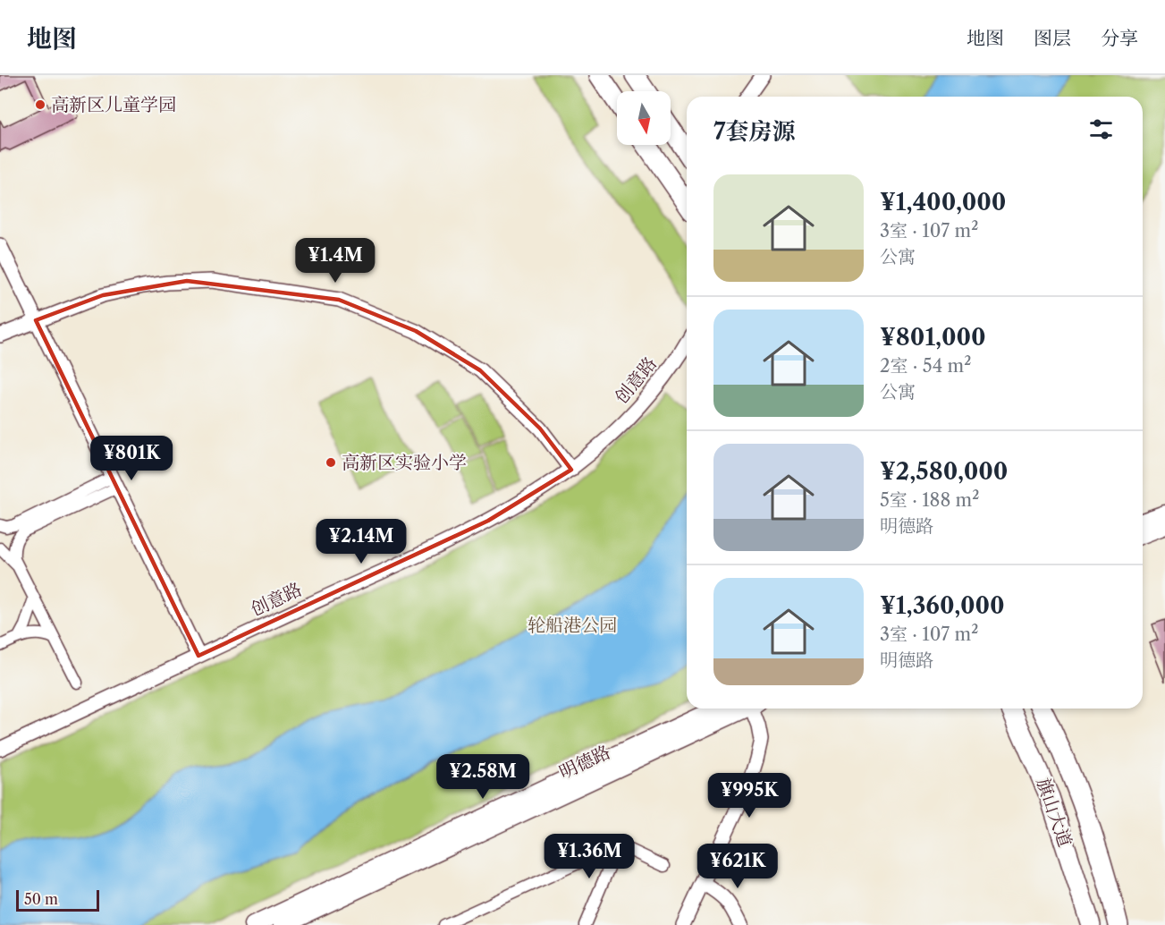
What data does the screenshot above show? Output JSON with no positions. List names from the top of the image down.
{
  "streets": {
    "highway": ["旗山大道"],
    "main road": ["明德路"],
    "street": ["创意路"]
  },
  "parks": ["轮船港公园"],
  "places": ["高新区儿童学园", "高新区实验小学"],
  "scale_bar": "50 m",
  "north": "bottom",
  "page": {
    "header": "地图",
    "nav": ["地图", "图层", "分享"],
    "heading": "7套房源",
    "list": [
      {
        "name": "¥1,400,000",
        "note": "3室 · 107 m² · 公寓"
      },
      {
        "name": "¥801,000",
        "note": "2室 · 54 m² · 公寓"
      },
      {
        "name": "¥2,580,000",
        "note": "5室 · 188 m² · 明德路"
      },
      {
        "name": "¥1,360,000",
        "note": "3室 · 107 m² · 明德路"
      }
    ],
    "price": [
      "¥1.4M",
      "¥801K",
      "¥2.14M",
      "¥2.58M",
      "¥995K",
      "¥1.36M",
      "¥621K"
    ],
    "scale": "50 m"
  }
}
